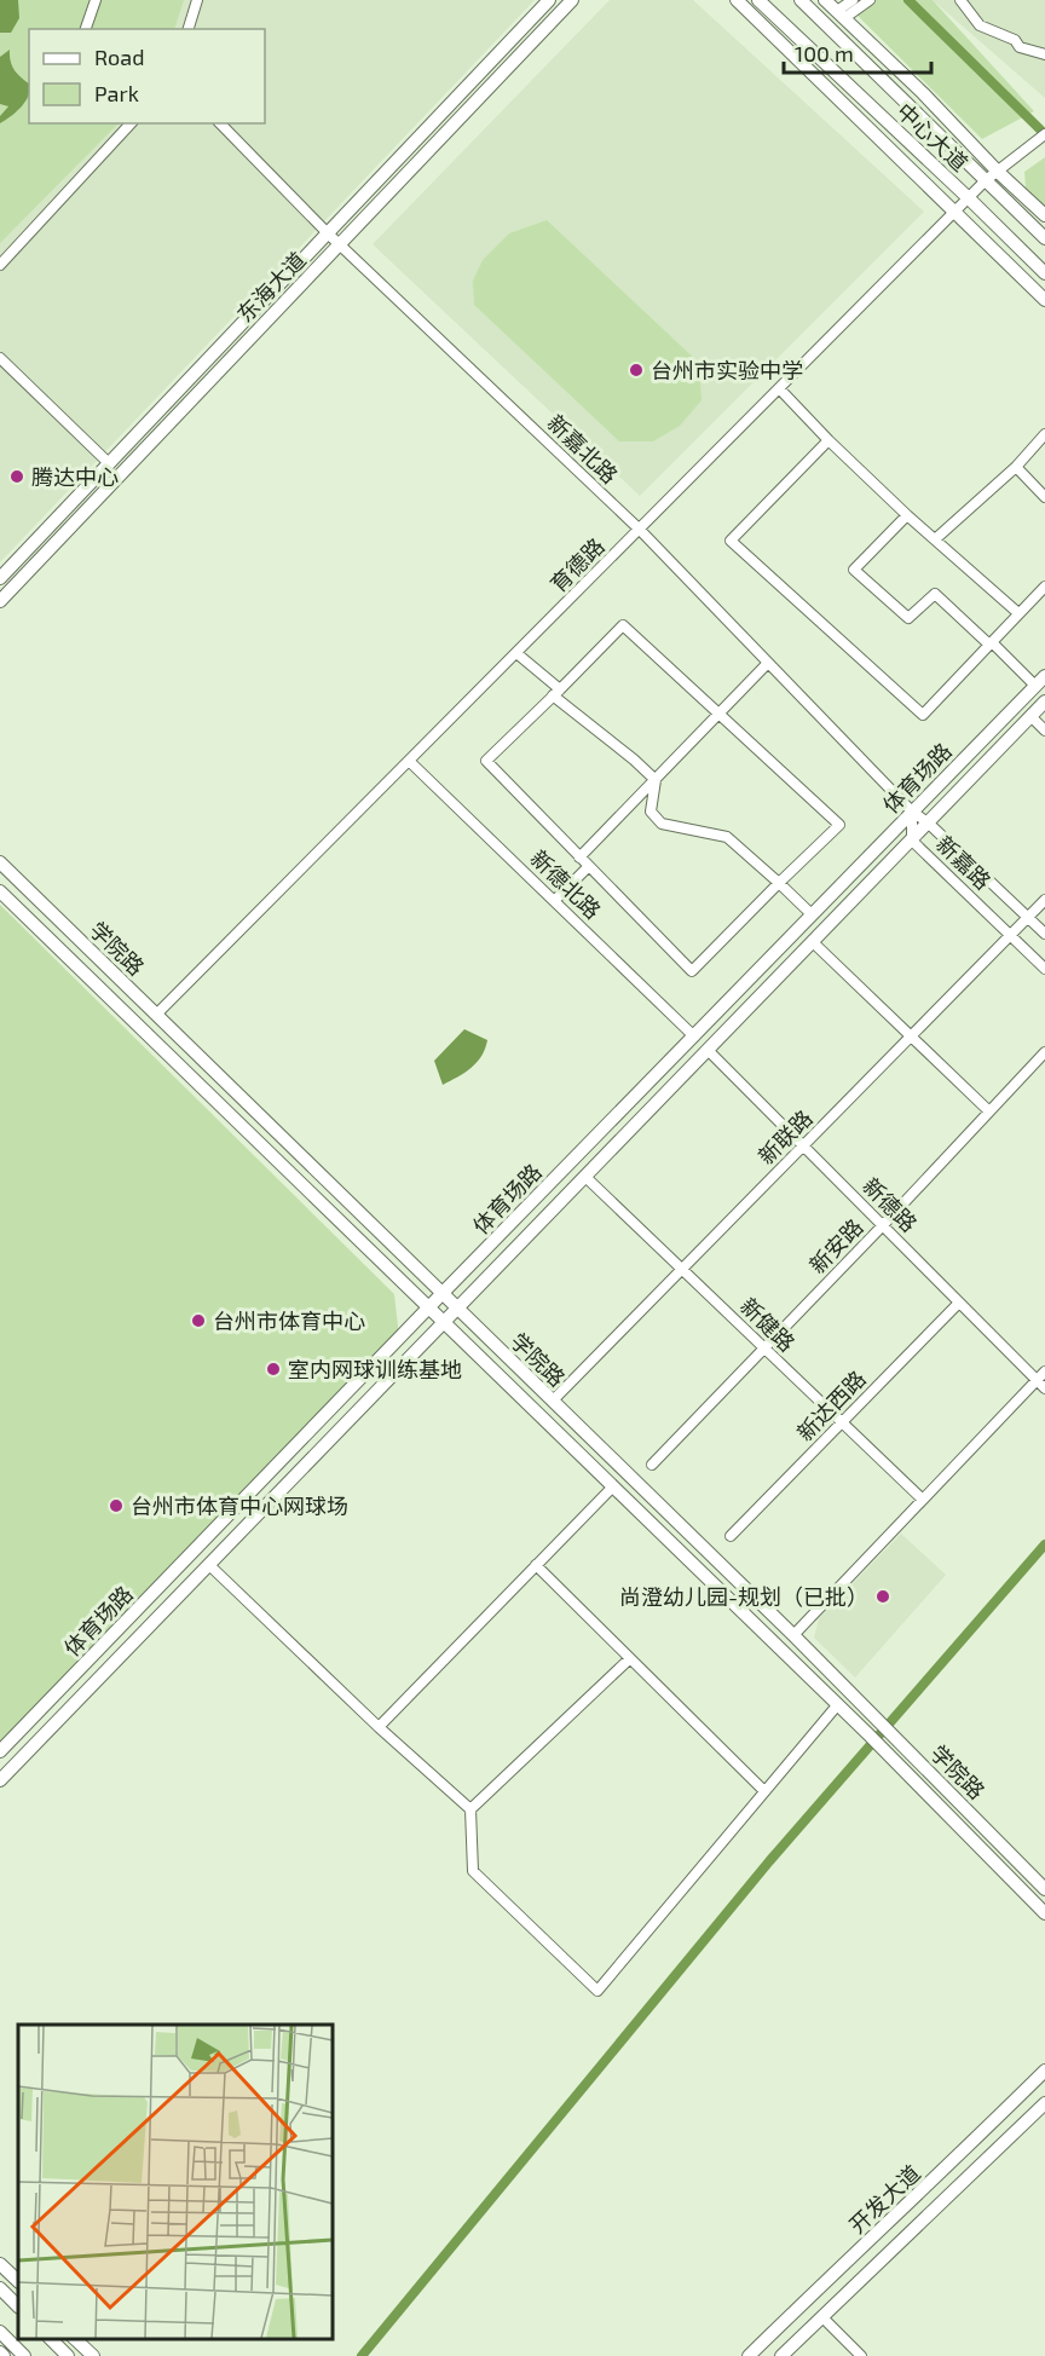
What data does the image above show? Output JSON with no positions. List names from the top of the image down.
{
  "streets": {
    "main road": [
      "中心大道",
      "东海大道",
      "体育场路",
      "学院路",
      "开发大道"
    ],
    "street": [
      "新嘉北路",
      "育德路",
      "新嘉路",
      "新德北路",
      "新联路",
      "新德路",
      "新安路",
      "新健路",
      "新达西路"
    ]
  },
  "crossings": [
    ["中心大道", "育德路"],
    ["东海大道", "新嘉北路"],
    ["新嘉北路", "育德路"],
    ["新嘉北路", "体育场路"],
    ["新嘉北路", "新嘉路"],
    ["育德路", "新德北路"],
    ["育德路", "学院路"],
    ["体育场路", "新嘉路"],
    ["体育场路", "新德北路"],
    ["体育场路", "学院路"],
    ["新嘉路", "新联路"],
    ["学院路", "新联路"],
    ["新联路", "新德路"],
    ["新联路", "新健路"],
    ["新德路", "新安路"],
    ["新德路", "新达西路"],
    ["新安路", "新健路"],
    ["新健路", "新达西路"]
  ],
  "places": [
    "台州市实验中学",
    "腾达中心",
    "台州市体育中心",
    "室内网球训练基地",
    "台州市体育中心网球场",
    "尚澄幼儿园-规划（已批）"
  ],
  "legend": ["Road", "Park"],
  "scale_bar": "100 m"
}
